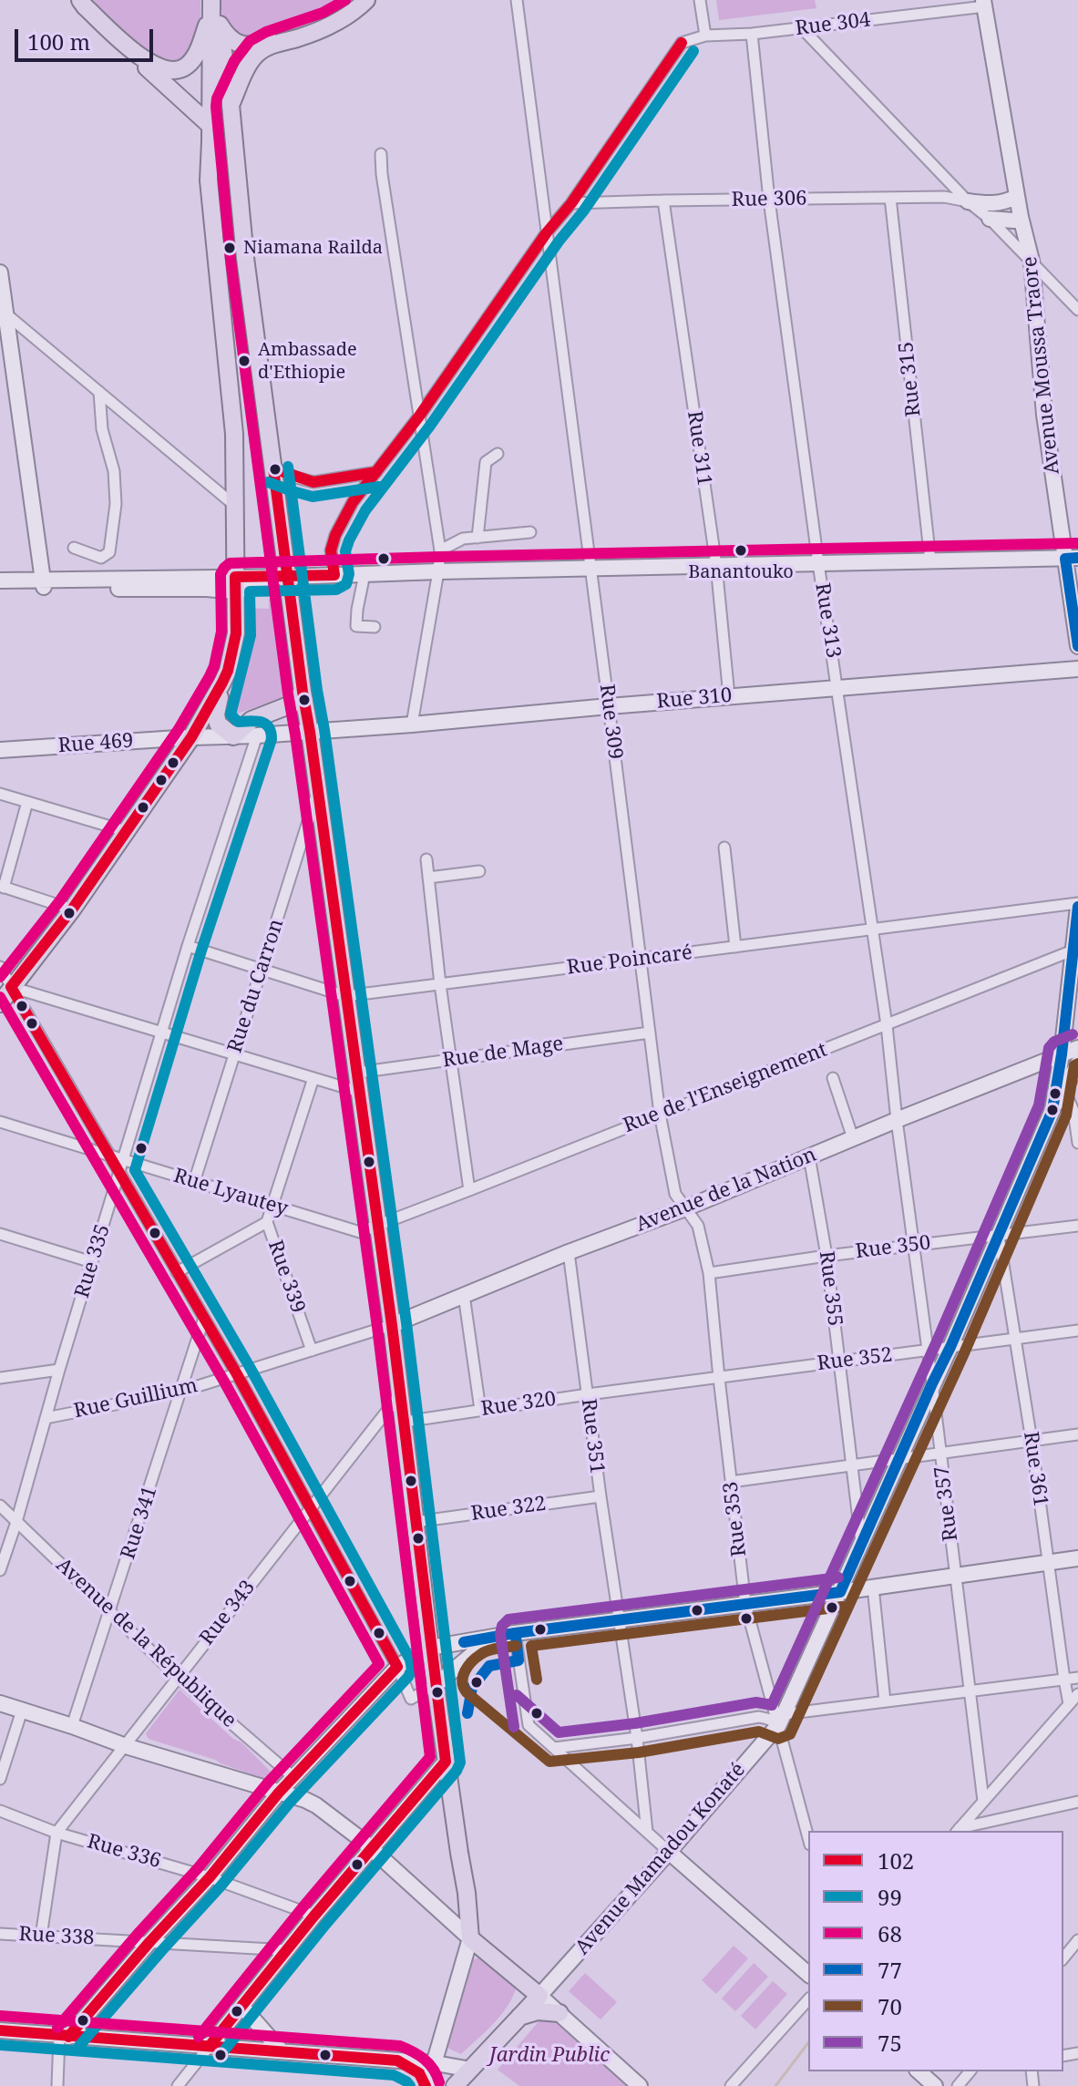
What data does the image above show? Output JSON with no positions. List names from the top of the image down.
{
  "streets": {
    "street": [
      "Rue 304",
      "Rue 306",
      "Avenue Moussa Traore",
      "Rue 315",
      "Rue 311",
      "Rue 313",
      "Rue 310",
      "Rue 309",
      "Rue 469",
      "Rue Poincaré",
      "Rue du Carron",
      "Rue de Mage",
      "Rue de l'Enseignement",
      "Avenue de la Nation",
      "Rue Lyautey",
      "Rue 350",
      "Rue 335",
      "Rue 339",
      "Rue 355",
      "Rue 352",
      "Rue Guillium",
      "Rue 320",
      "Rue 351",
      "Rue 361",
      "Rue 357",
      "Rue 322",
      "Rue 353",
      "Rue 341",
      "Rue 343",
      "Avenue de la République",
      "Rue 336",
      "Avenue Mamadou Konaté",
      "Rue 338"
    ]
  },
  "crossings": [
    ["Rue 304", "Rue 306"],
    ["Rue 304", "Avenue Moussa Traore"],
    ["Rue 304", "Rue 313"],
    ["Rue 306", "Rue 315"],
    ["Rue 306", "Rue 311"],
    ["Rue 306", "Rue 313"],
    ["Rue 311", "Rue 310"],
    ["Rue 313", "Rue 310"],
    ["Rue 313", "Rue Poincaré"],
    ["Rue 313", "Rue de l'Enseignement"],
    ["Rue 313", "Avenue de la Nation"],
    ["Rue 313", "Rue 357"],
    ["Rue 310", "Rue 309"],
    ["Rue 310", "Rue 469"],
    ["Rue 310", "Rue 335"],
    ["Rue 309", "Rue Poincaré"],
    ["Rue 309", "Rue de Mage"],
    ["Rue 309", "Rue de l'Enseignement"],
    ["Rue 309", "Avenue de la Nation"],
    ["Rue 309", "Rue 350"],
    ["Rue 309", "Rue 353"],
    ["Rue 469", "Rue 335"],
    ["Rue Poincaré", "Rue du Carron"],
    ["Rue Poincaré", "Rue 335"],
    ["Rue du Carron", "Rue Lyautey"],
    ["Rue de l'Enseignement", "Rue Lyautey"],
    ["Avenue de la Nation", "Rue 355"],
    ["Avenue de la Nation", "Rue Guillium"],
    ["Avenue de la Nation", "Rue 351"],
    ["Avenue de la Nation", "Rue 357"],
    ["Rue Lyautey", "Rue 335"],
    ["Rue Lyautey", "Rue 339"],
    ["Rue 350", "Rue 355"],
    ["Rue 350", "Rue 361"],
    ["Rue 350", "Rue 357"],
    ["Rue 350", "Rue 353"],
    ["Rue 350", "Avenue Mamadou Konaté"],
    ["Rue 335", "Rue Guillium"],
    ["Rue 335", "Avenue de la République"],
    ["Rue 339", "Rue Guillium"],
    ["Rue 355", "Rue 352"],
    ["Rue 355", "Avenue Mamadou Konaté"],
    ["Rue 352", "Rue 320"],
    ["Rue 352", "Rue 361"],
    ["Rue 352", "Rue 357"],
    ["Rue 352", "Rue 353"],
    ["Rue 352", "Avenue Mamadou Konaté"],
    ["Rue Guillium", "Rue 341"],
    ["Rue 320", "Rue 351"],
    ["Rue 320", "Rue 353"],
    ["Rue 351", "Rue 322"],
    ["Rue 361", "Avenue Mamadou Konaté"],
    ["Rue 357", "Avenue Mamadou Konaté"],
    ["Rue 353", "Avenue Mamadou Konaté"],
    ["Rue 341", "Avenue de la République"],
    ["Rue 343", "Avenue de la République"],
    ["Rue 343", "Rue 336"]
  ],
  "parks": ["Jardin Public"],
  "places": ["Niamana Railda", "Ambassade d'Ethiopie", "Banantouko"],
  "lines": [
    "transit line 68",
    "transit line 102",
    "transit line 99",
    "transit line 77",
    "transit line 75",
    "transit line 70"
  ],
  "legend": [
    "102",
    "99",
    "68",
    "77",
    "70",
    "75"
  ],
  "scale_bar": "100 m"
}
